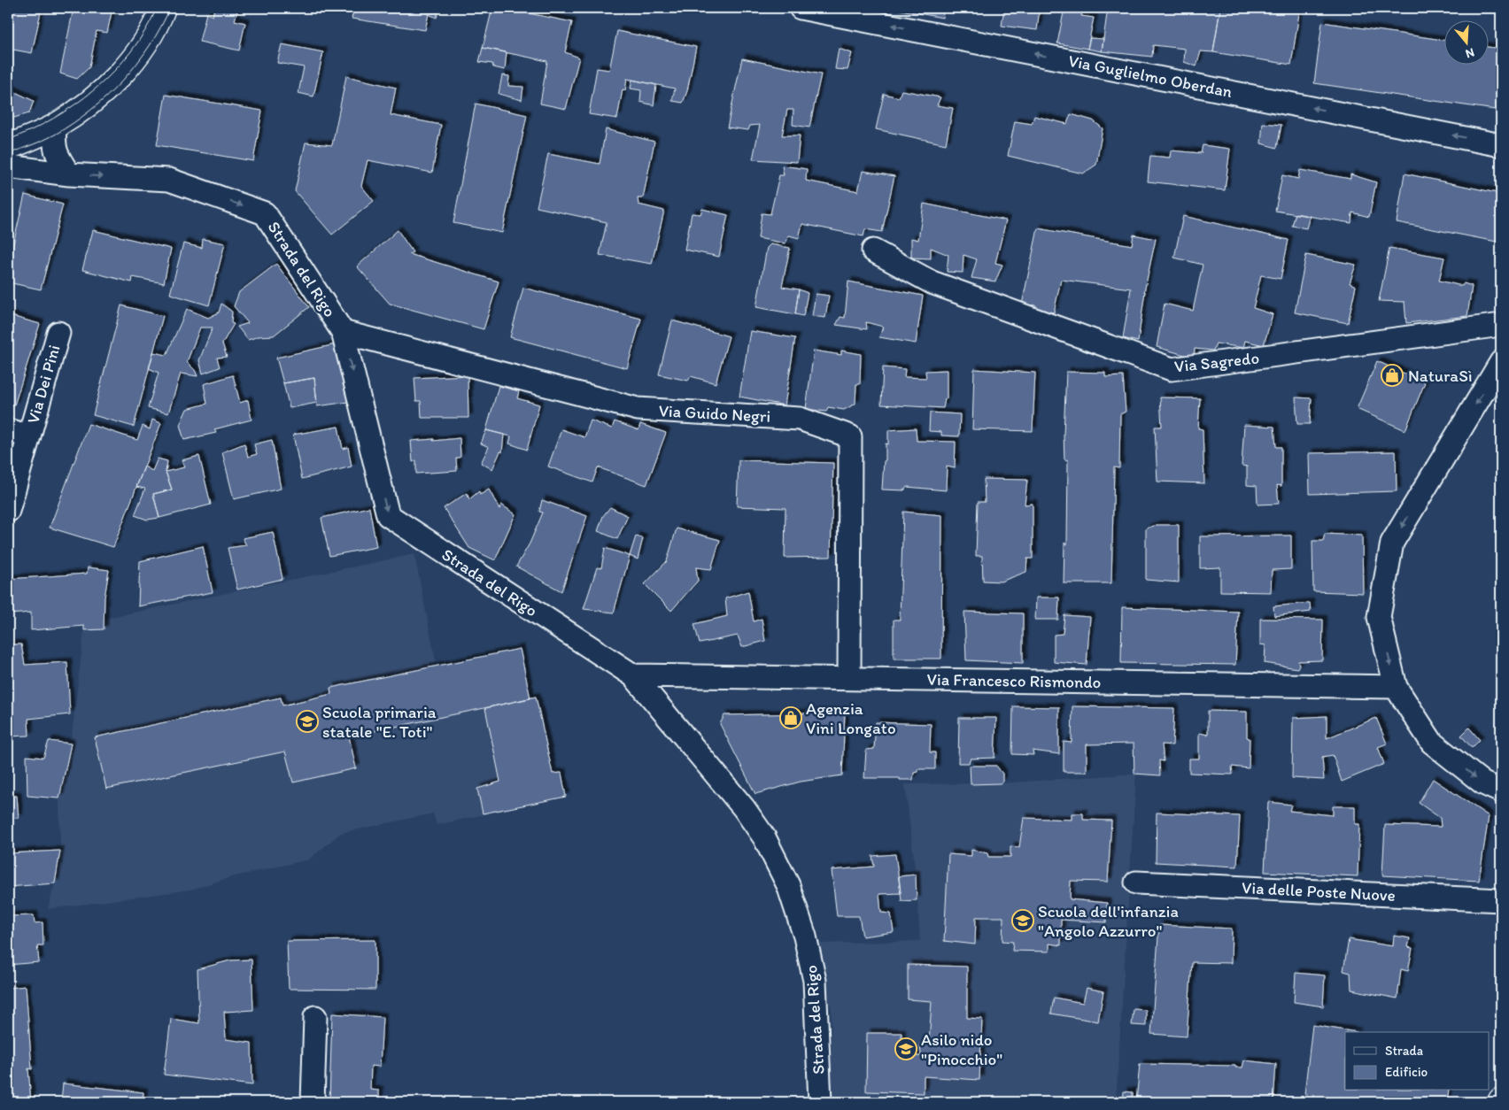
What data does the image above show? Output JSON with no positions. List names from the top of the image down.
{
  "streets": {
    "street": [
      "Via Guglielmo Oberdan",
      "Strada del Rigo",
      "Via Sagredo",
      "Via Dei Pini",
      "Via Guido Negri",
      "Via Francesco Rismondo",
      "Via delle Poste Nuove"
    ]
  },
  "crossings": [
    ["Strada del Rigo", "Via Guido Negri"],
    ["Strada del Rigo", "Via Francesco Rismondo"],
    ["Via Guido Negri", "Via Francesco Rismondo"]
  ],
  "one_way": ["Via Guglielmo Oberdan", "Strada del Rigo"],
  "places": {
    "shop": ["NaturaSì", "Agenzia Vini Longato"],
    "school or university": ["Scuola primaria statale \"E. Toti\"", "Scuola dell'infanzia \"Angolo Azzurro\"", "Asilo nido \"Pinocchio\""]
  },
  "legend": ["Strada", "Edificio"],
  "north": "bottom"
}
